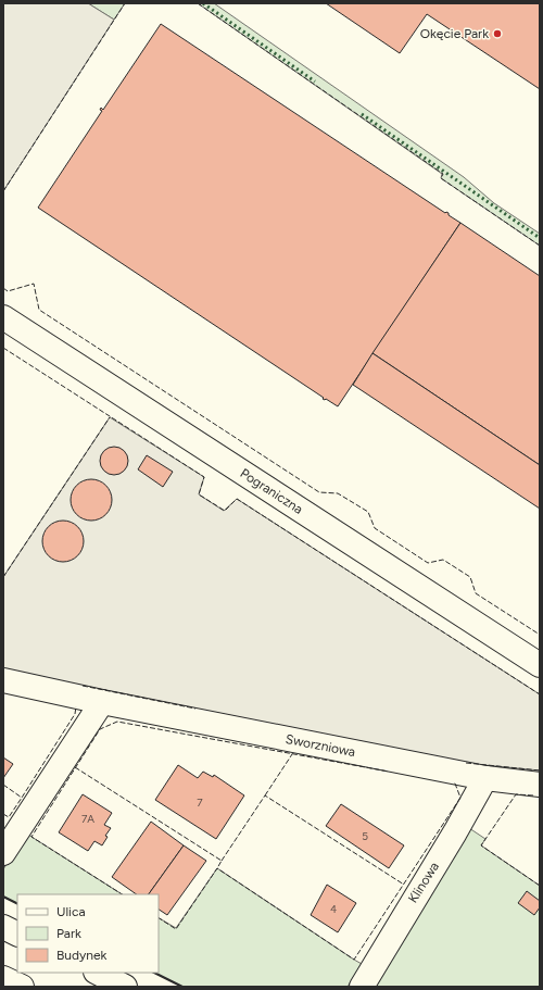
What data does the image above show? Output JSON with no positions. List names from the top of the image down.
{
  "streets": {
    "main road": ["Pograniczna", "Sworzniowa", "Klinowa"]
  },
  "crossings": [
    ["Sworzniowa", "Klinowa"]
  ],
  "places": ["Okęcie Park"],
  "house_numbers": [
    "7",
    "7A",
    "5",
    "4"
  ],
  "legend": ["Ulica", "Park", "Budynek"]
}
